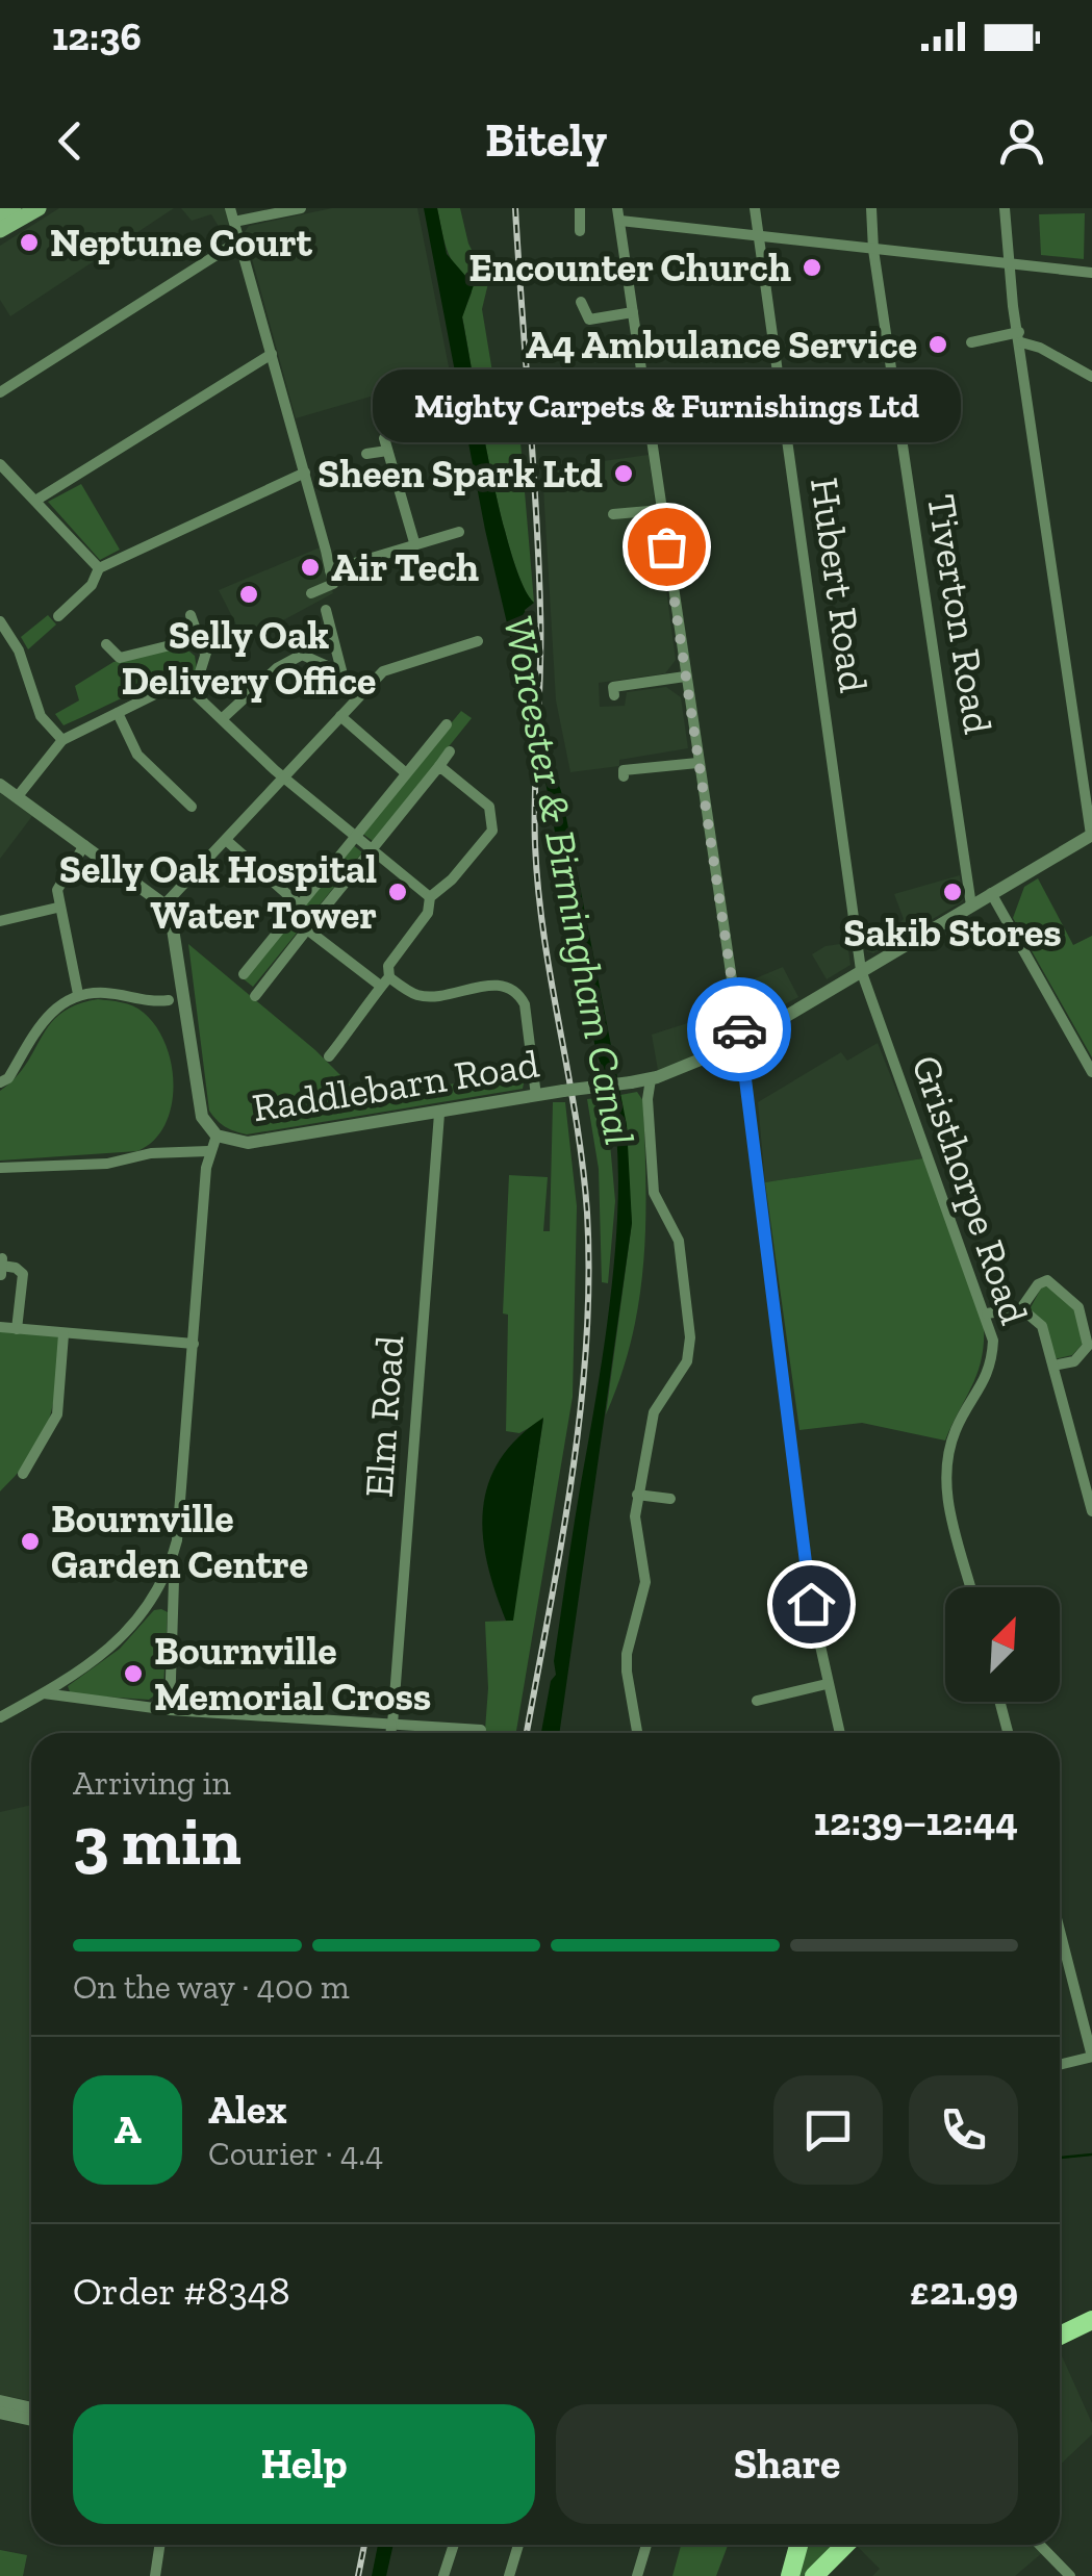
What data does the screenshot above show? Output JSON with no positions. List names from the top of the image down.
{
  "streets": {
    "street": [
      "Hubert Road",
      "Tiverton Road",
      "Raddlebarn Road",
      "Gristhorpe Road",
      "Elm Road"
    ]
  },
  "crossings": [
    ["Hubert Road", "Raddlebarn Road"],
    ["Hubert Road", "Gristhorpe Road"],
    ["Tiverton Road", "Raddlebarn Road"],
    ["Raddlebarn Road", "Gristhorpe Road"],
    ["Raddlebarn Road", "Elm Road"]
  ],
  "water": ["Worcester & Birmingham Canal"],
  "places": [
    "Neptune Court",
    "Encounter Church",
    "A4 Ambulance Service",
    "Sheen Spark Ltd",
    "Mighty Carpets & Furnishings Ltd",
    "Air Tech",
    "Selly Oak Delivery Office",
    "Selly Oak Hospital Water Tower",
    "Sakib Stores",
    "Bournville Garden Centre",
    "Bournville Memorial Cross"
  ],
  "north": "top right",
  "page": {
    "status": "12:36",
    "header": "Bitely",
    "bubble": "Mighty Carpets & Furnishings Ltd",
    "heading": ["3 min", "Arriving in", "12:39–12:44"],
    "panel": [
      "Alex",
      "Courier · 4.4",
      "Order #8348",
      "£21.99"
    ],
    "bar": "On the way · 400 m",
    "round": "A",
    "buttons": ["Help", "Share"]
  }
}
